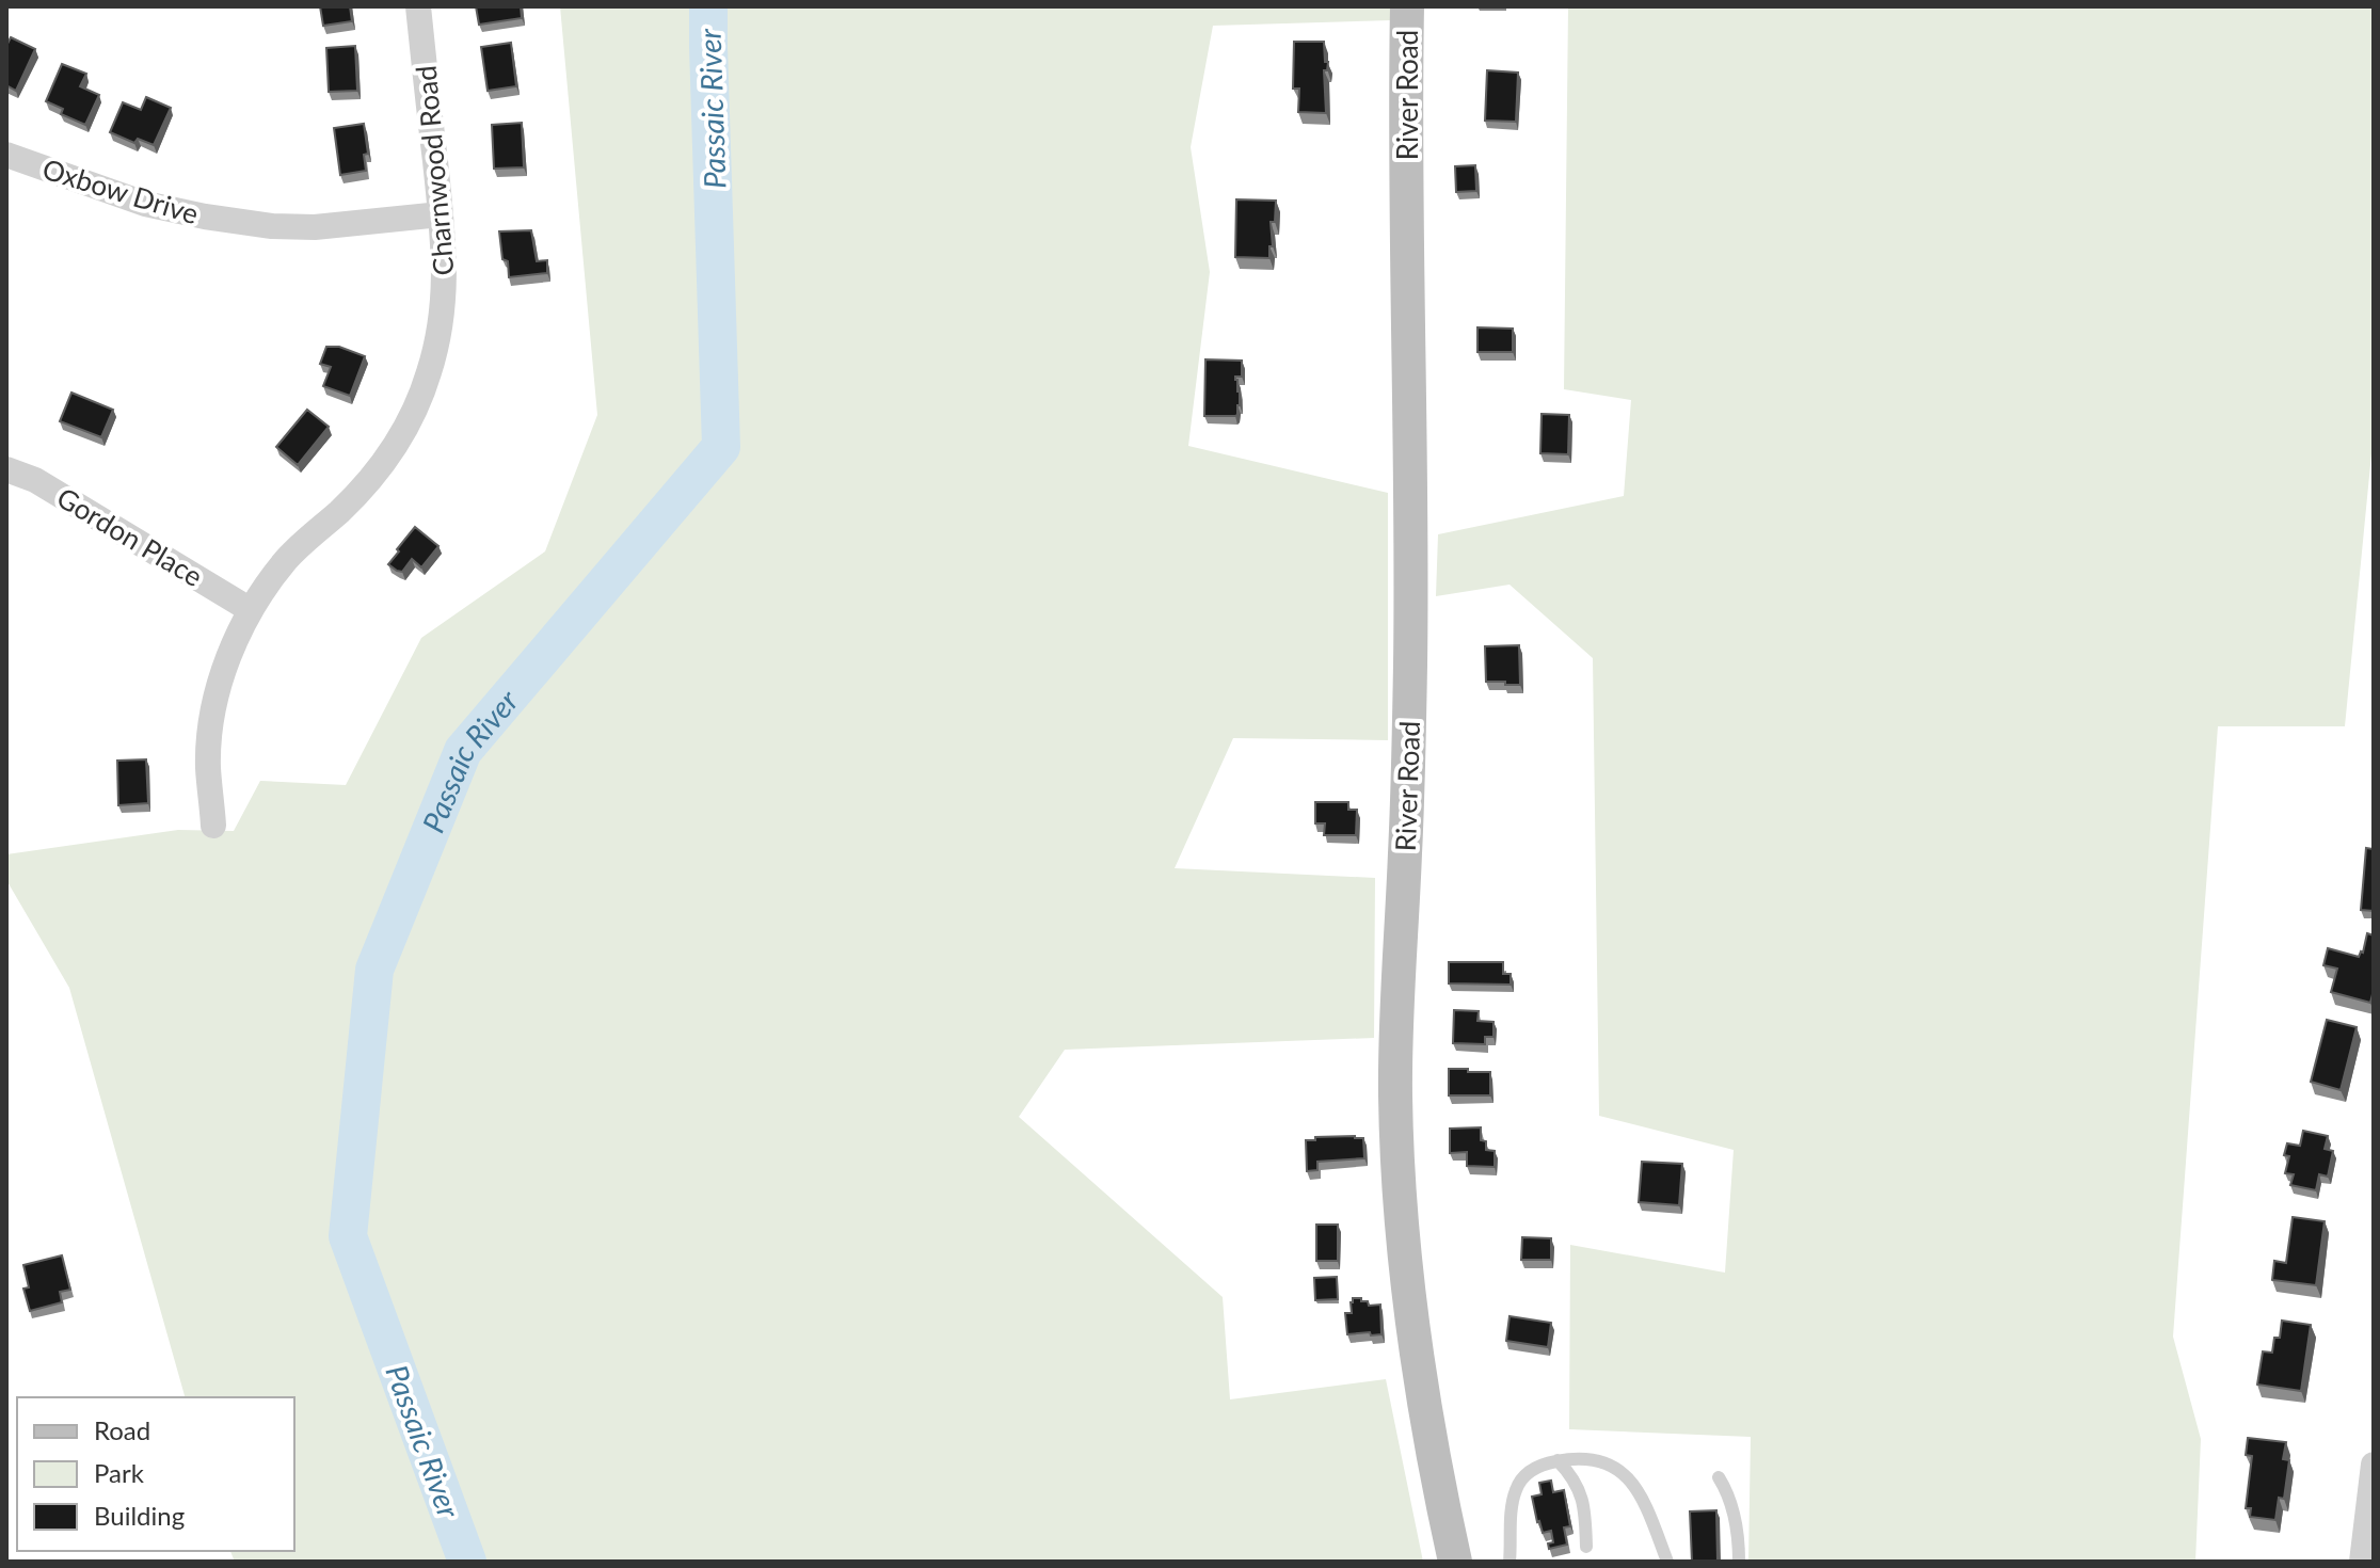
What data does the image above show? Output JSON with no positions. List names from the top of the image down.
{
  "streets": {
    "street": [
      "River Road",
      "Charnwood Road",
      "Oxbow Drive",
      "Gordon Place"
    ]
  },
  "crossings": [
    ["Charnwood Road", "Oxbow Drive"],
    ["Charnwood Road", "Gordon Place"]
  ],
  "water": ["Passaic River"],
  "legend": ["Road", "Park", "Building"]
}
